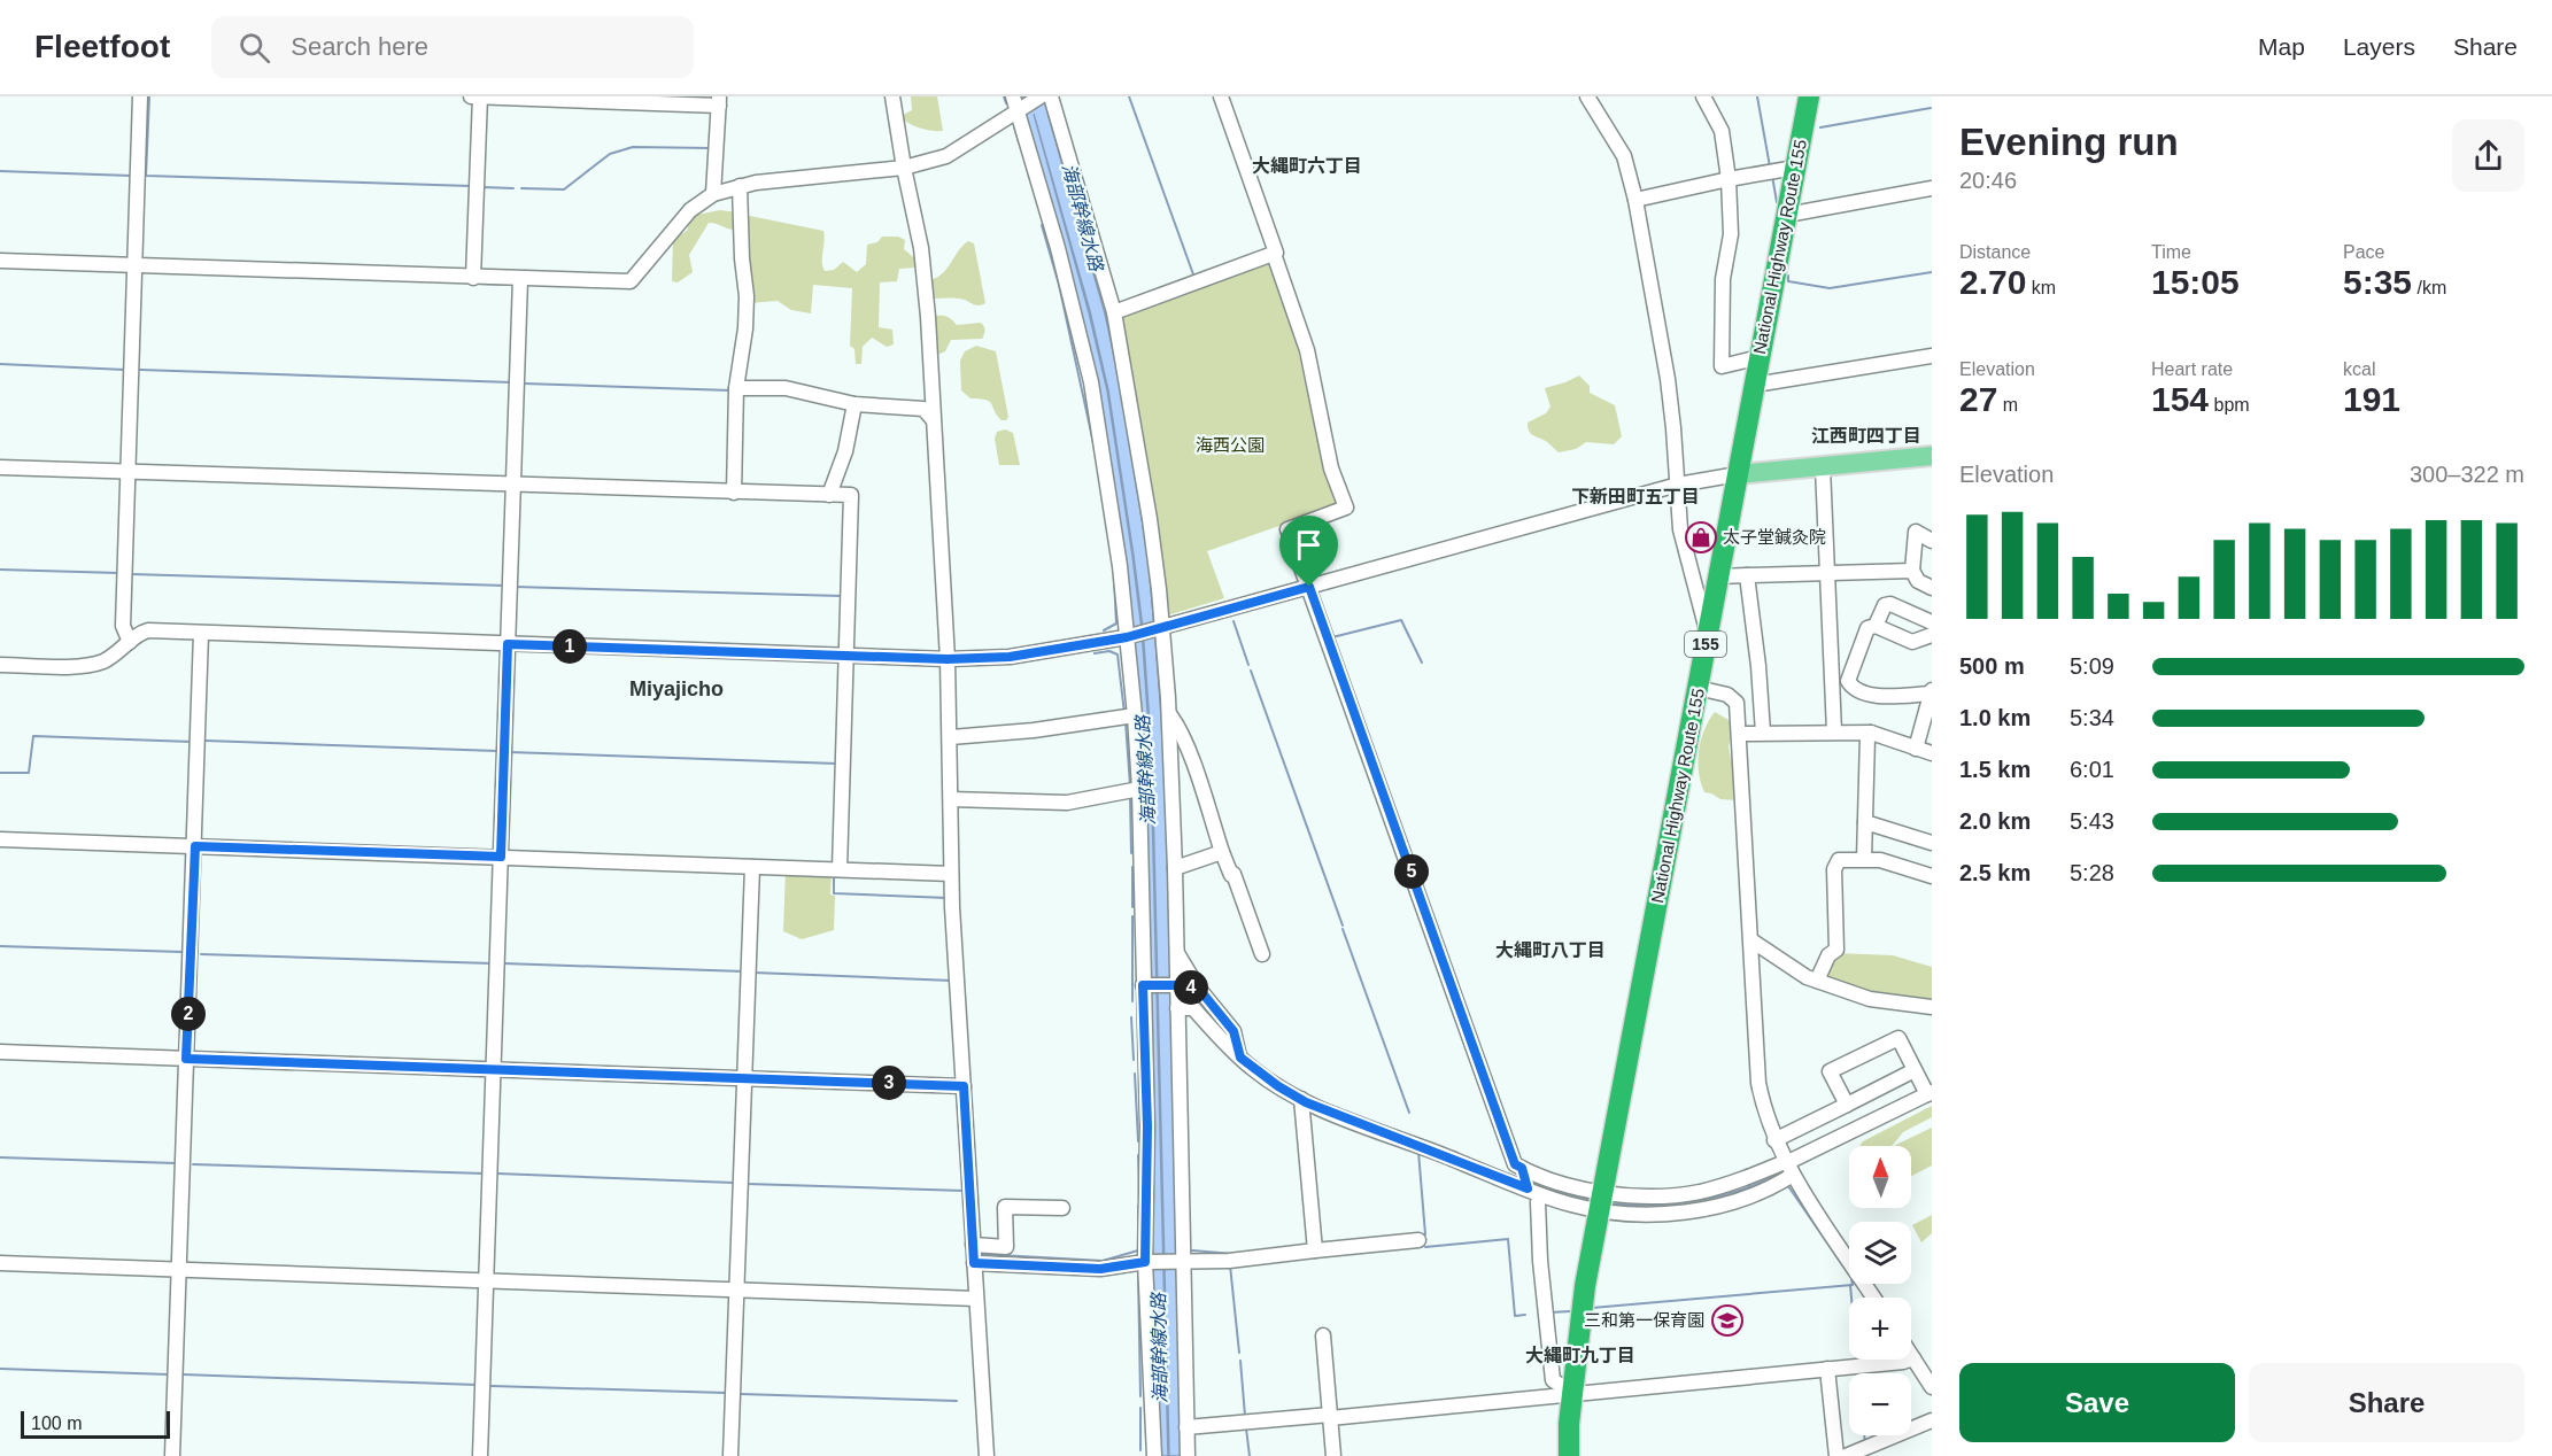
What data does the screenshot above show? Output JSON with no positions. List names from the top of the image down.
{
  "streets": {
    "highway": ["National Highway Route 155", "155"]
  },
  "districts": [
    "大縄町六丁目",
    "江西町四丁目",
    "下新田町五丁目",
    "Miyajicho",
    "大縄町八丁目",
    "大縄町九丁目"
  ],
  "water": ["海部幹線水路"],
  "parks": ["海西公園"],
  "places": {
    "shop": ["太子堂鍼灸院"],
    "school or university": ["三和第一保育園"]
  },
  "scale_bar": "100 m",
  "north": "top",
  "page": {
    "header": "Fleetfoot",
    "search": "Search here",
    "nav": ["Map", "Layers", "Share"],
    "heading": ["Evening run", "20:46"],
    "stats": [
      ["Distance", "2.70 km"],
      ["Time", "15:05"],
      ["Pace", "5:35 /km"],
      ["Elevation", "27 m"],
      ["Heart rate", "154 bpm"],
      ["kcal", "191"]
    ],
    "chart": ["Elevation", "300–322 m"],
    "pins": [
      "1",
      "5",
      "4",
      "2",
      "3"
    ],
    "list": [
      {
        "name": "500 m",
        "note": "5:09"
      },
      {
        "name": "1.0 km",
        "note": "5:34"
      },
      {
        "name": "1.5 km",
        "note": "6:01"
      },
      {
        "name": "2.0 km",
        "note": "5:43"
      },
      {
        "name": "2.5 km",
        "note": "5:28"
      }
    ],
    "map_buttons": ["+", "−"],
    "buttons": ["Save", "Share"],
    "scale": "100 m"
  }
}
